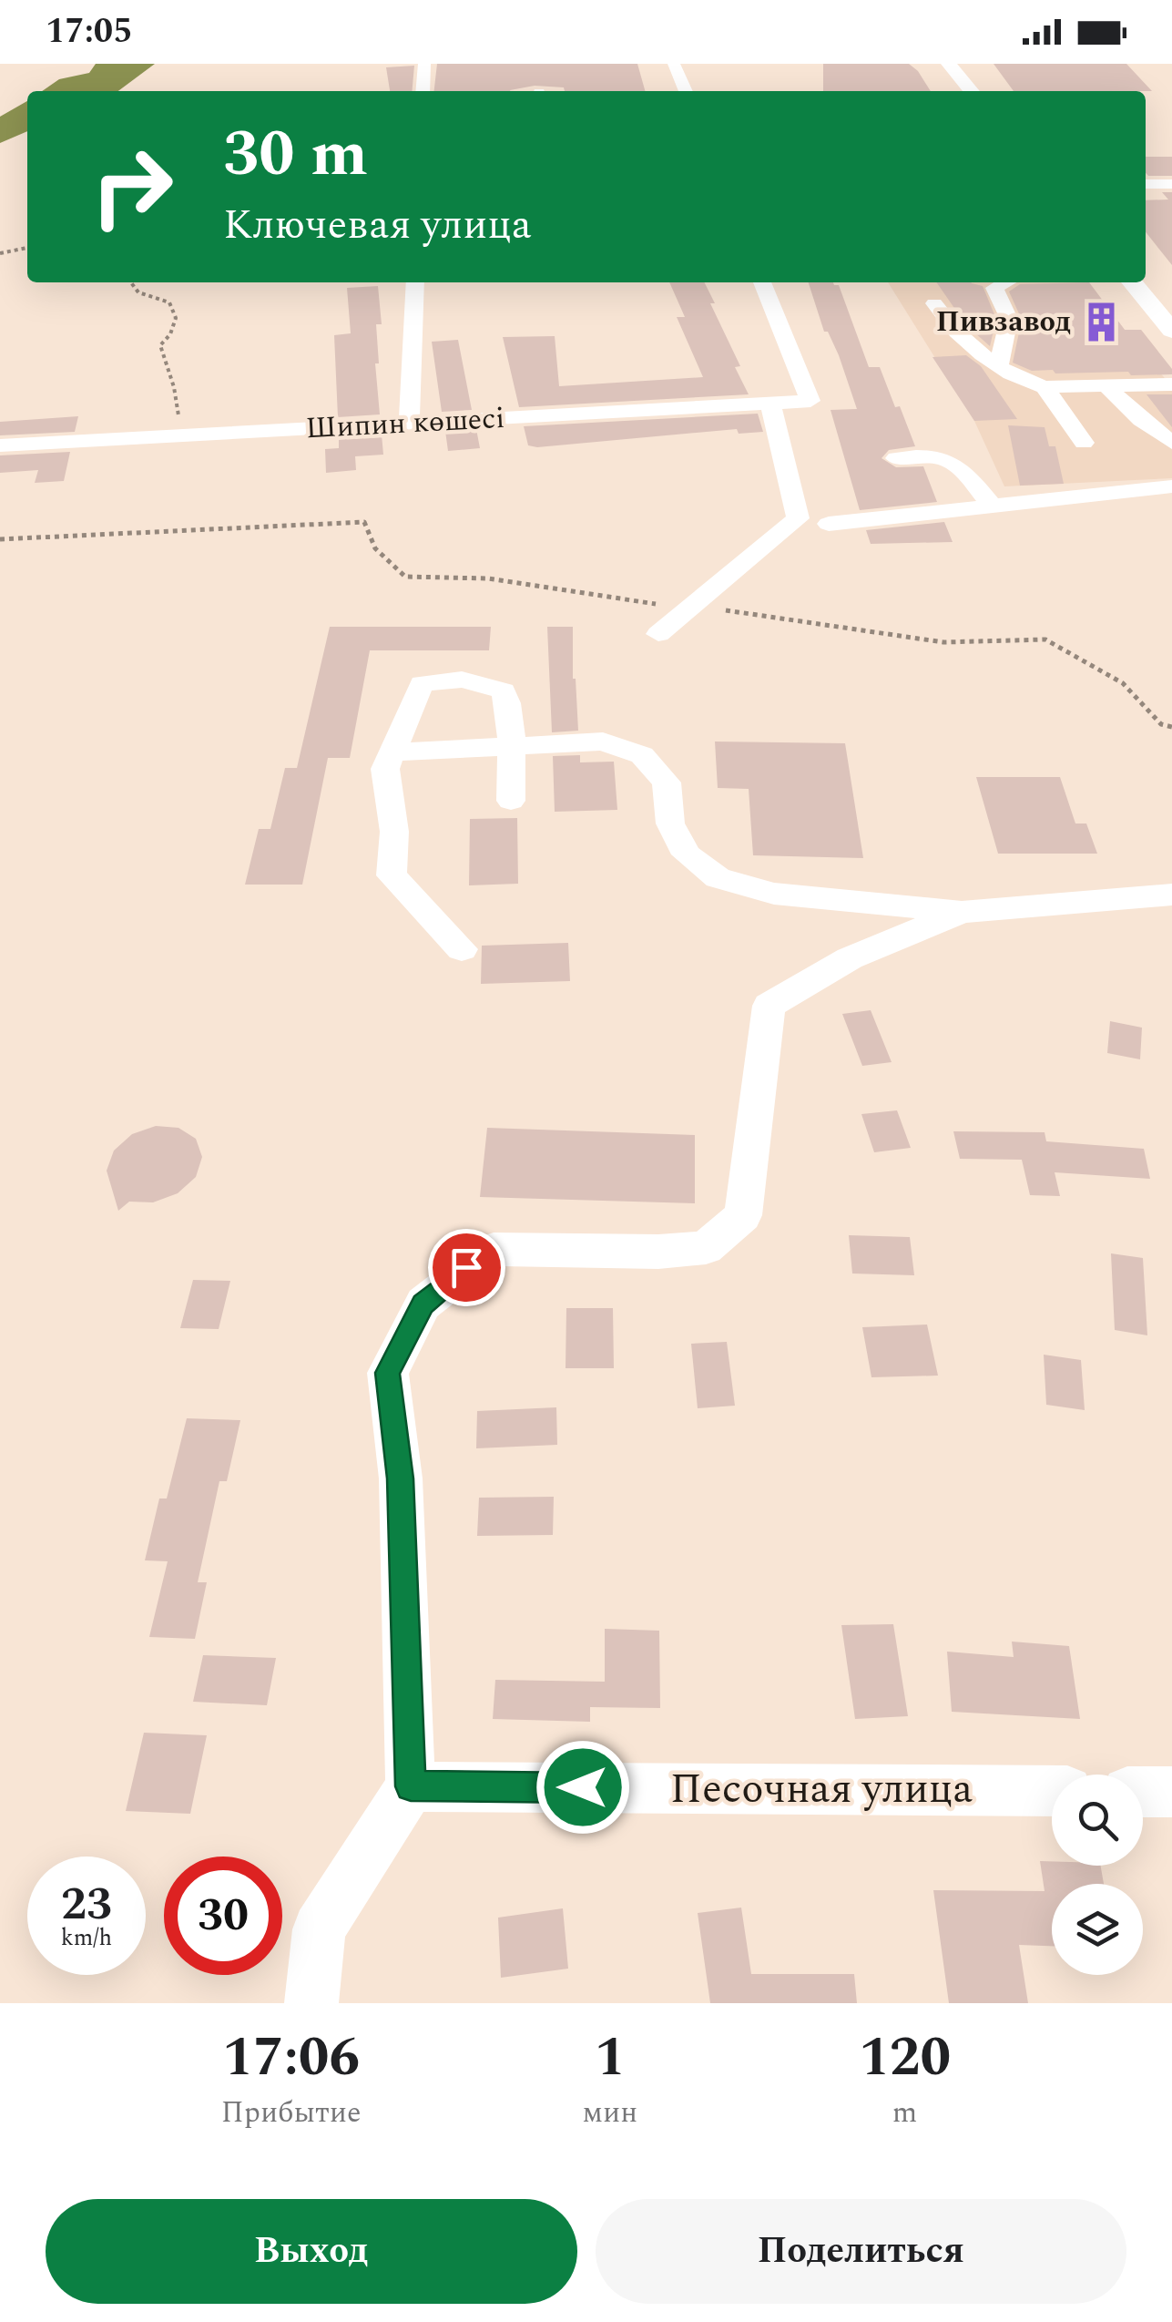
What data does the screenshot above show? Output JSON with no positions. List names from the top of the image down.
{
  "streets": {
    "street": ["Шипин көшесі", "Песочная улица"]
  },
  "places": {
    "building": ["Пивзавод"]
  },
  "page": {
    "status": "17:05",
    "turn": ["30 m", "Ключевая улица"],
    "speed": "23 km/h",
    "limit": "30",
    "eta": [
      "17:06",
      "Прибытие",
      "1",
      "мин",
      "120",
      "m"
    ],
    "buttons": ["Выход", "Поделиться"]
  }
}
